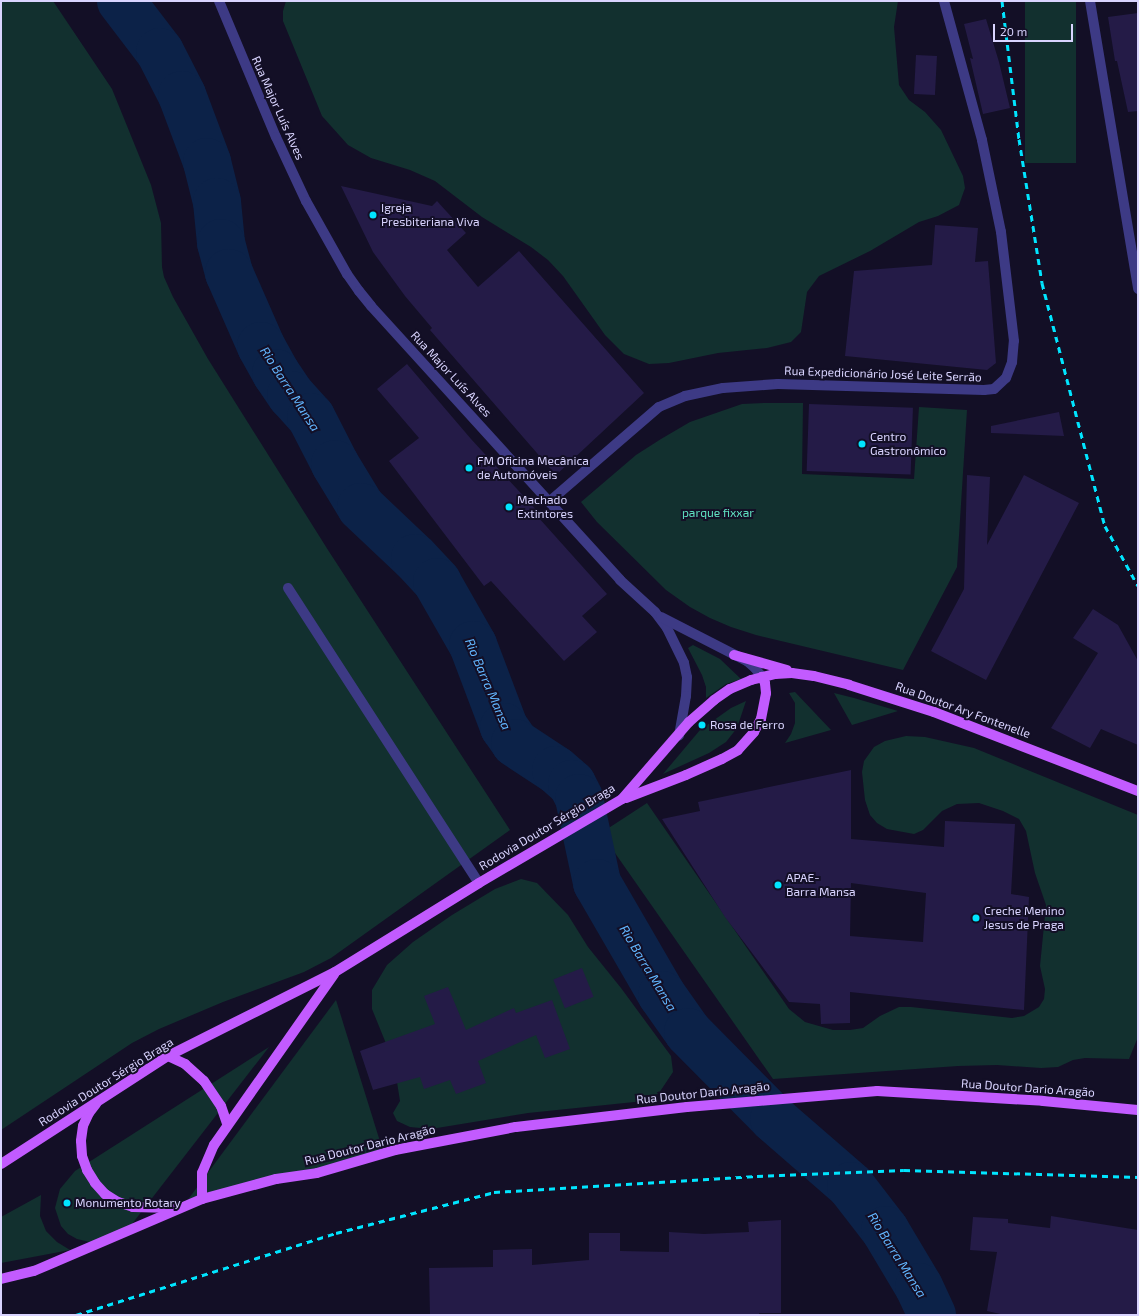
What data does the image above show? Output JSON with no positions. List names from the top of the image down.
{
  "streets": {
    "main road": ["Rua Doutor Ary Fontenelle", "Rodovia Doutor Sérgio Braga", "Rua Doutor Dario Aragão"],
    "street": ["Rua Major Luís Alves", "Rua Expedicionário José Leite Serrão"]
  },
  "crossings": [
    ["Rua Major Luís Alves", "Rua Expedicionário José Leite Serrão"],
    ["Rua Major Luís Alves", "Rodovia Doutor Sérgio Braga"],
    ["Rua Doutor Ary Fontenelle", "Rodovia Doutor Sérgio Braga"],
    ["Rodovia Doutor Sérgio Braga", "Rua Doutor Dario Aragão"]
  ],
  "water": ["Rio Barra Mansa"],
  "parks": ["parque fixxar"],
  "places": [
    "Igreja Presbiteriana Viva",
    "Centro Gastronômico",
    "FM Oficina Mecânica de Automóveis",
    "Machado Extintores",
    "Rosa de Ferro",
    "APAE- Barra Mansa",
    "Creche Menino Jesus de Praga",
    "Monumento Rotary"
  ],
  "scale_bar": "20 m"
}
